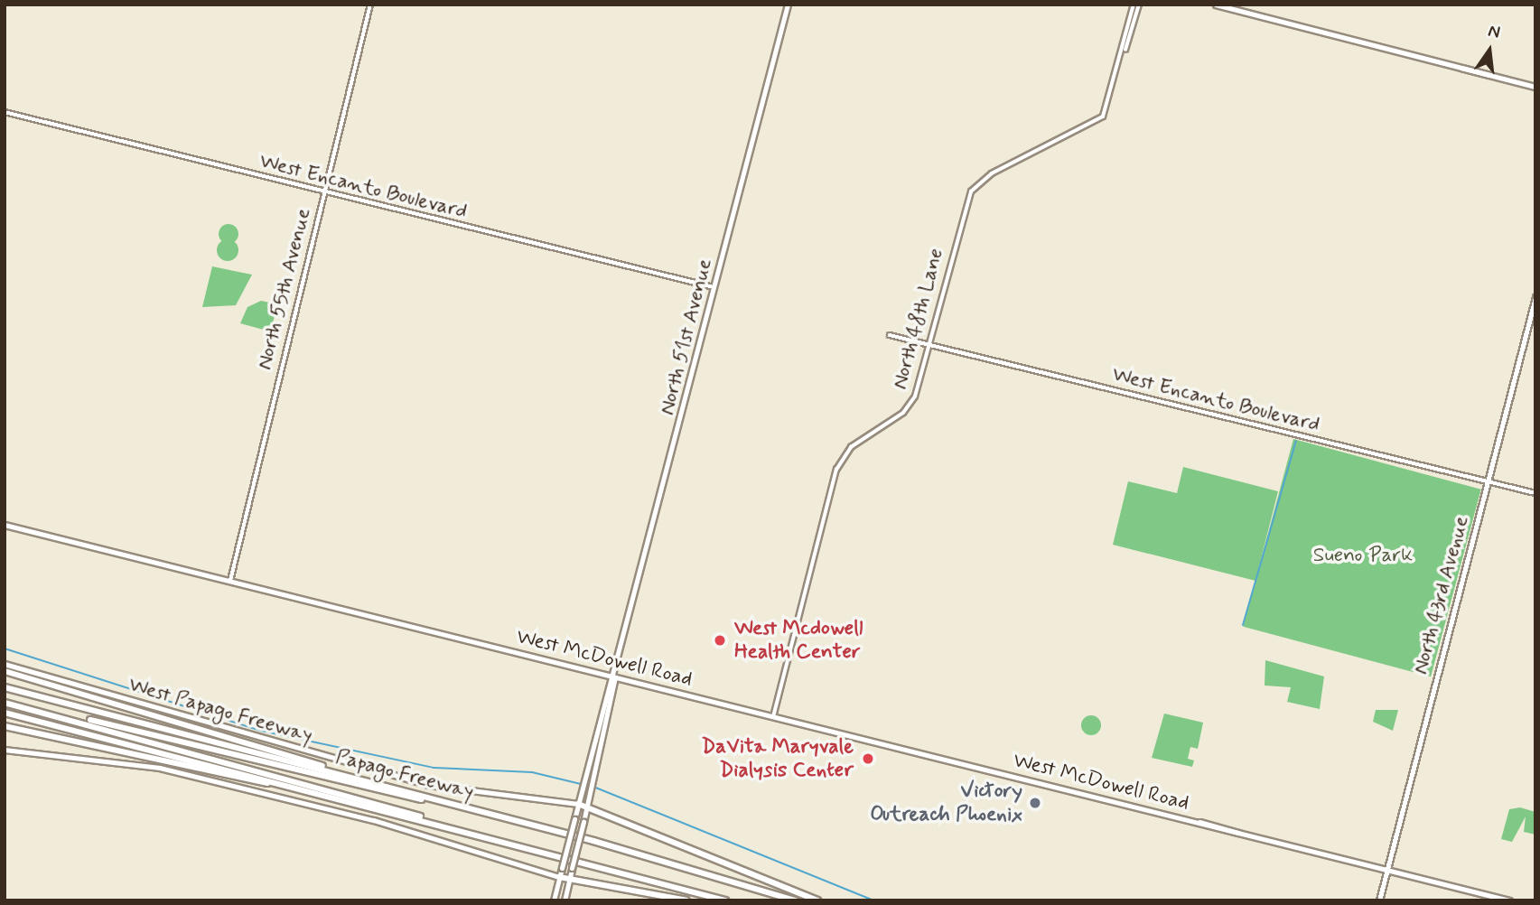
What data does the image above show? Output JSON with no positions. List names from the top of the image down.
{
  "streets": {
    "highway": ["Papago Freeway"],
    "main road": [
      "North 51st Avenue",
      "North 43rd Avenue",
      "West McDowell Road",
      "West Papago Freeway"
    ],
    "street": ["West Encanto Boulevard", "North 55th Avenue", "North 48th Lane"]
  },
  "crossings": [
    ["West Encanto Boulevard", "North 55th Avenue"],
    ["West Encanto Boulevard", "North 48th Lane"],
    ["West Encanto Boulevard", "North 51st Avenue"],
    ["West Encanto Boulevard", "North 43rd Avenue"],
    ["North 55th Avenue", "West McDowell Road"],
    ["North 48th Lane", "West McDowell Road"],
    ["North 51st Avenue", "West McDowell Road"],
    ["North 51st Avenue", "West Papago Freeway"],
    ["North 43rd Avenue", "West McDowell Road"]
  ],
  "parks": ["Sueno Park"],
  "places": ["West Mcdowell Health Center", "DaVita Maryvale Dialysis Center", "Victory Outreach Phoenix"],
  "north": "top"
}
